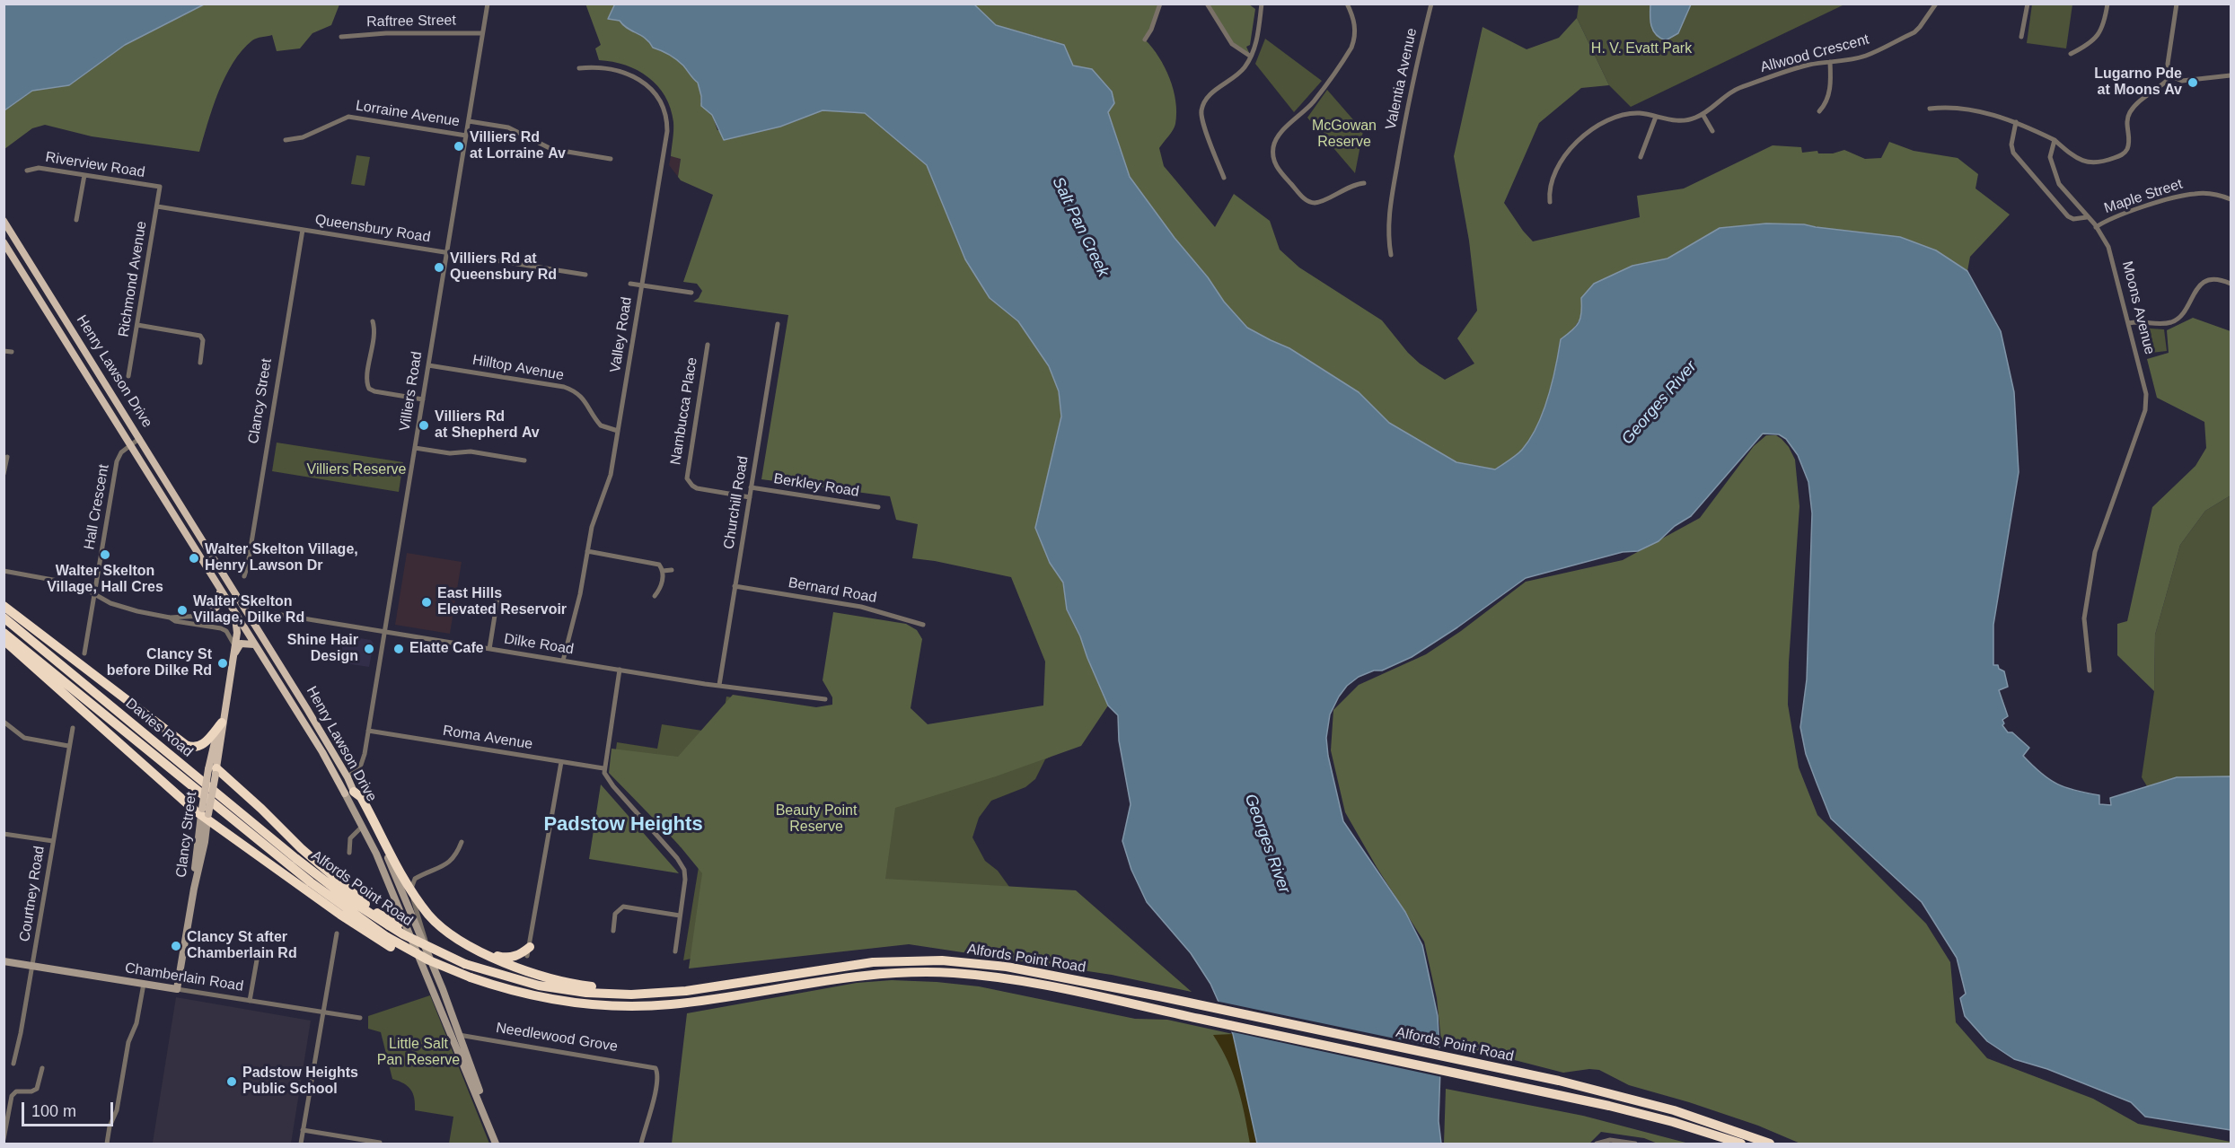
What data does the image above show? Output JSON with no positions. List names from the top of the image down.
{
  "streets": {
    "highway": ["Davies Road", "Alfords Point Road"],
    "main road": ["Henry Lawson Drive", "Clancy Street", "Chamberlain Road"],
    "street": [
      "Raftree Street",
      "Allwood Crescent",
      "Valentia Avenue",
      "Lorraine Avenue",
      "Riverview Road",
      "Maple Street",
      "Queensbury Road",
      "Richmond Avenue",
      "Moons Avenue",
      "Valley Road",
      "Hilltop Avenue",
      "Villiers Road",
      "Nambucca Place",
      "Berkley Road",
      "Churchill Road",
      "Hall Crescent",
      "Bernard Road",
      "Dilke Road",
      "Roma Avenue",
      "Courtney Road",
      "Needlewood Grove"
    ]
  },
  "crossings": [
    ["Raftree Street", "Villiers Road"],
    ["Lorraine Avenue", "Villiers Road"],
    ["Riverview Road", "Richmond Avenue"],
    ["Maple Street", "Moons Avenue"],
    ["Queensbury Road", "Richmond Avenue"],
    ["Queensbury Road", "Villiers Road"],
    ["Queensbury Road", "Clancy Street"],
    ["Valley Road", "Hilltop Avenue"],
    ["Valley Road", "Dilke Road"],
    ["Hilltop Avenue", "Villiers Road"],
    ["Henry Lawson Drive", "Villiers Road"],
    ["Henry Lawson Drive", "Clancy Street"],
    ["Henry Lawson Drive", "Hall Crescent"],
    ["Henry Lawson Drive", "Dilke Road"],
    ["Henry Lawson Drive", "Needlewood Grove"],
    ["Villiers Road", "Dilke Road"],
    ["Villiers Road", "Roma Avenue"],
    ["Clancy Street", "Chamberlain Road"],
    ["Nambucca Place", "Churchill Road"],
    ["Berkley Road", "Churchill Road"],
    ["Churchill Road", "Bernard Road"],
    ["Churchill Road", "Dilke Road"],
    ["Davies Road", "Alfords Point Road"],
    ["Courtney Road", "Chamberlain Road"]
  ],
  "districts": ["Padstow Heights"],
  "water": ["Salt Pan Creek", "Georges River"],
  "parks": [
    "H. V. Evatt Park",
    "McGowan Reserve",
    "Villiers Reserve",
    "Beauty Point Reserve",
    "Little Salt Pan Reserve"
  ],
  "places": [
    "Lugarno Pde at Moons Av",
    "Villiers Rd at Lorraine Av",
    "Villiers Rd at Queensbury Rd",
    "Villiers Rd at Shepherd Av",
    "Walter Skelton Village, Hall Cres",
    "Walter Skelton Village, Henry Lawson Dr",
    "East Hills Elevated Reservoir",
    "Walter Skelton Village, Dilke Rd",
    "Shine Hair Design",
    "Elatte Cafe",
    "Clancy St before Dilke Rd",
    "Clancy St after Chamberlain Rd",
    "Padstow Heights Public School"
  ],
  "scale_bar": "100 m"
}
